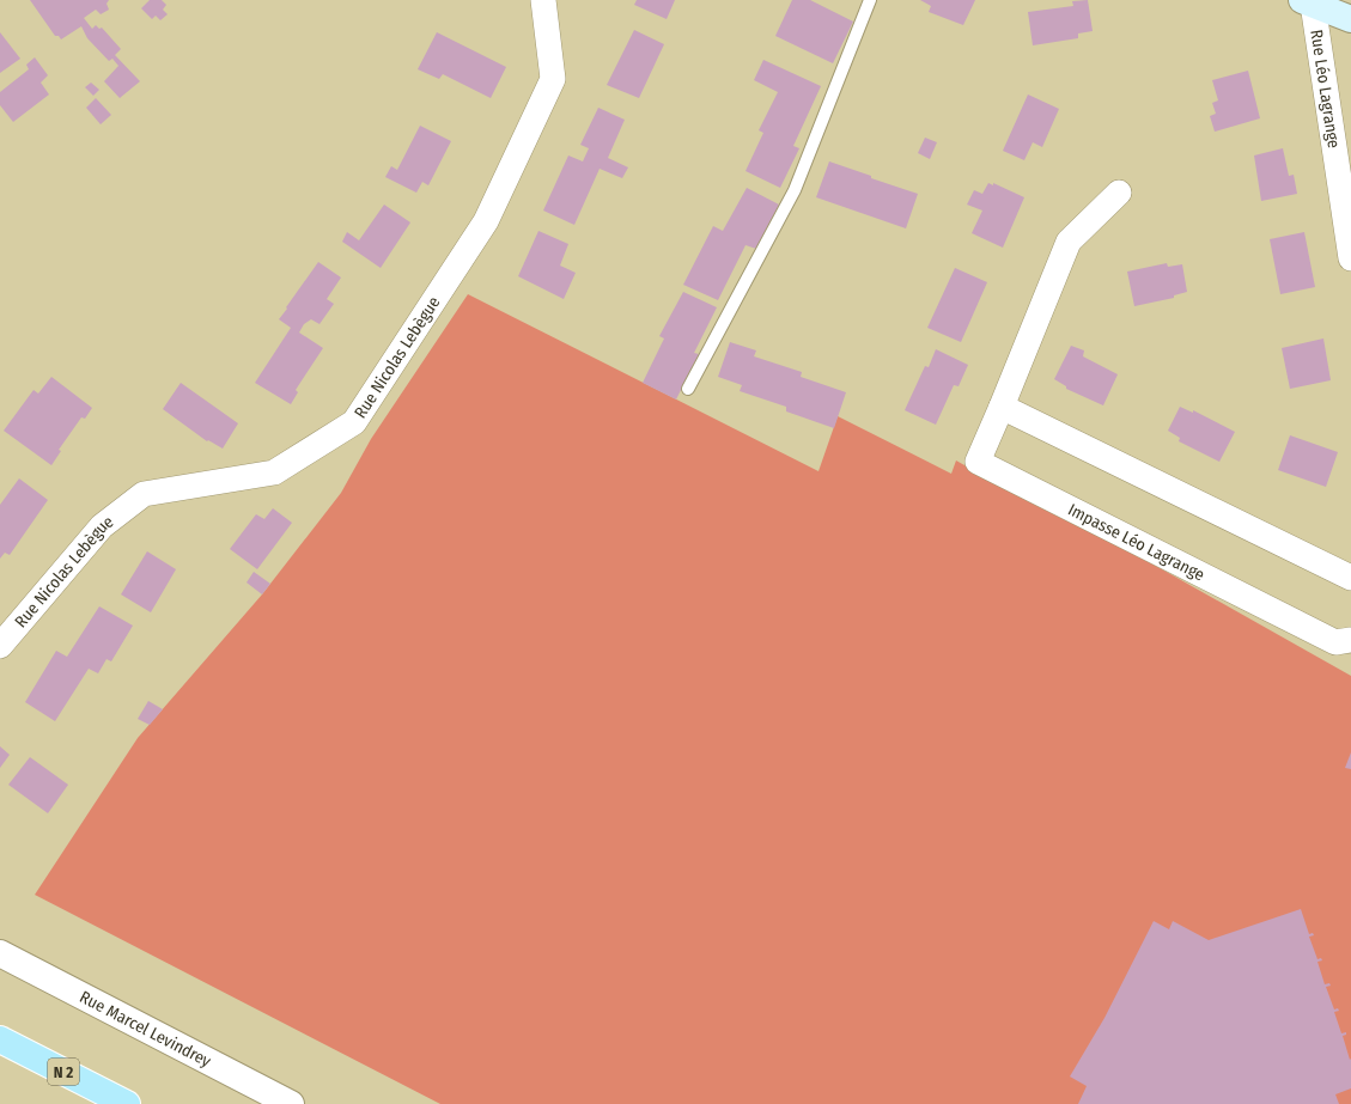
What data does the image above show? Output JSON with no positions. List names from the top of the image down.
{
  "streets": {
    "main road": ["N 2"],
    "street": [
      "Rue Léo Lagrange",
      "Rue Nicolas Lebègue",
      "Impasse Léo Lagrange",
      "Rue Marcel Levindrey"
    ]
  }
}
